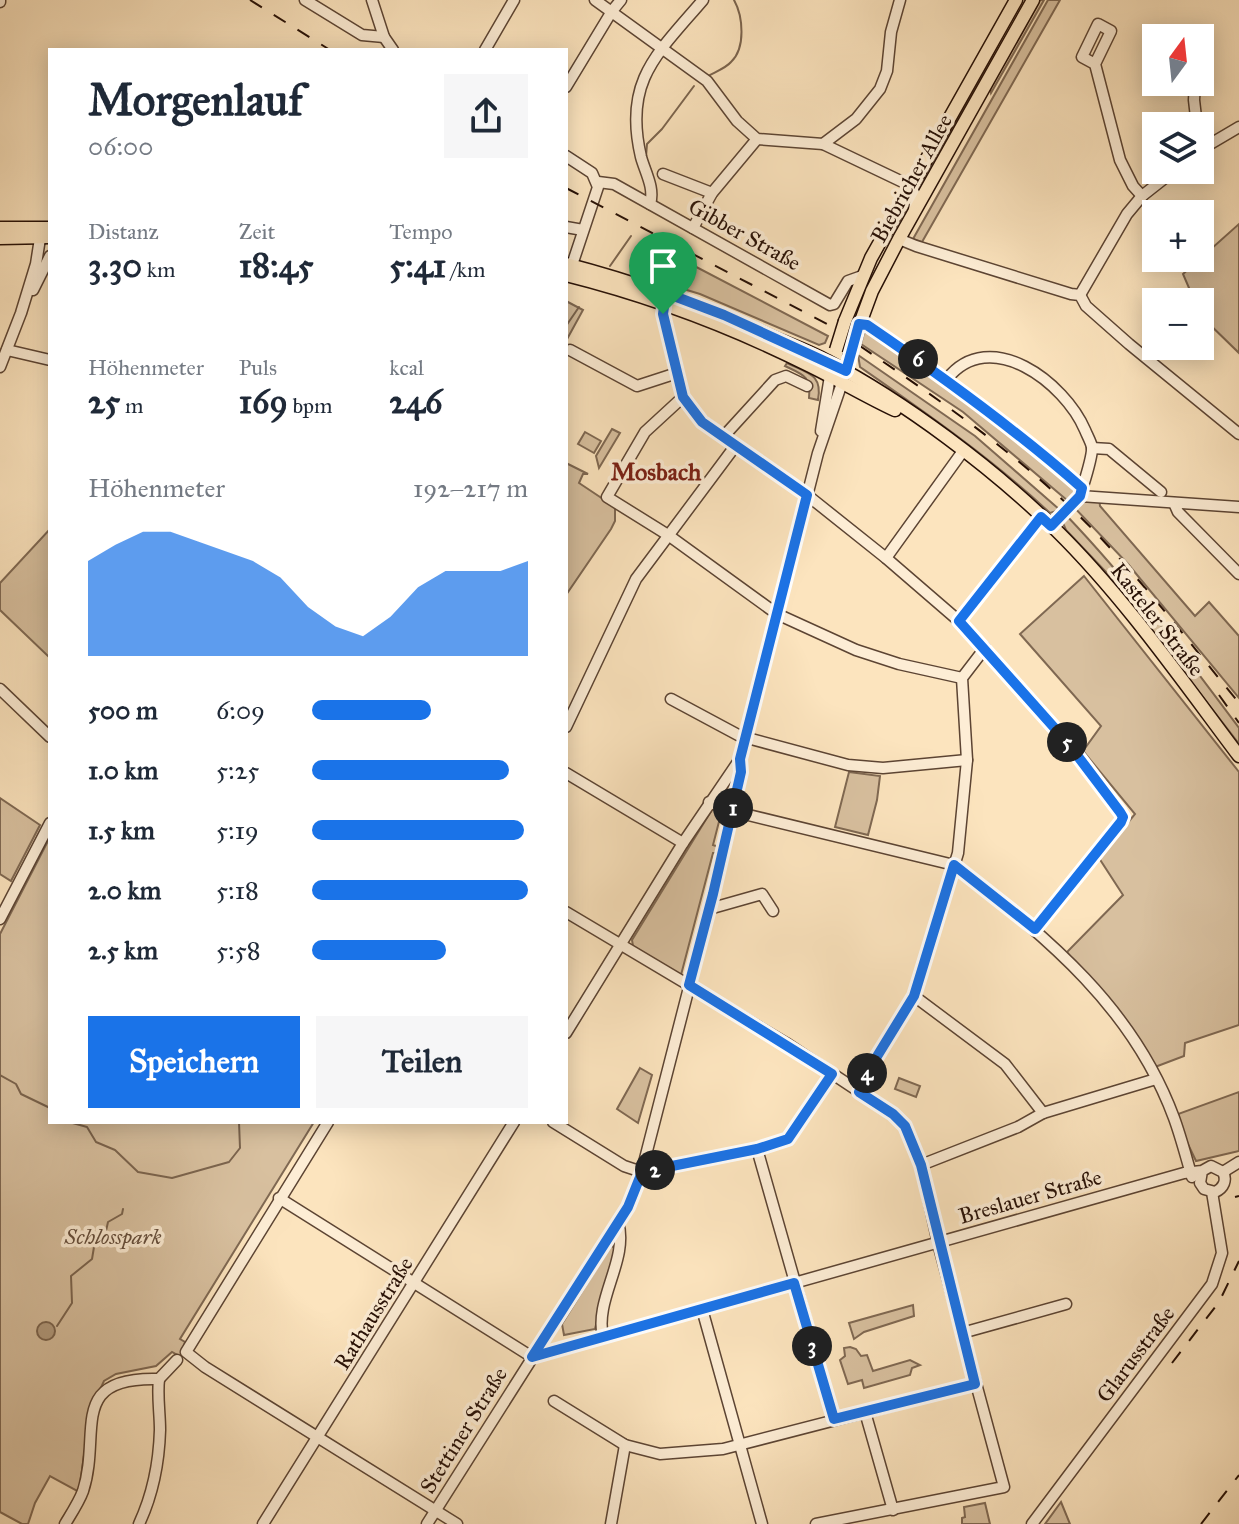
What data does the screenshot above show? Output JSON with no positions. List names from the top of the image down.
{
  "streets": {
    "main road": ["Biebricher Allee", "Kasteler Straße"],
    "street": [
      "Gibber Straße",
      "Breslauer Straße",
      "Rathausstraße",
      "Glarusstraße",
      "Stettiner Straße"
    ]
  },
  "crossings": [
    ["Biebricher Allee", "Gibber Straße"],
    ["Biebricher Allee", "Kasteler Straße"],
    ["Breslauer Straße", "Glarusstraße"],
    ["Breslauer Straße", "Stettiner Straße"]
  ],
  "districts": ["Mosbach"],
  "parks": ["Schlosspark"],
  "north": "top",
  "page": {
    "map_buttons": ["+", "−"],
    "heading": ["Morgenlauf", "06:00"],
    "stats": [
      ["Distanz", "3.30 km"],
      ["Zeit", "18:45"],
      ["Tempo", "5:41 /km"],
      ["Höhenmeter", "25 m"],
      ["Puls", "169 bpm"],
      ["kcal", "246"]
    ],
    "pins": [
      "6",
      "5",
      "1",
      "4",
      "2",
      "3"
    ],
    "chart": ["Höhenmeter", "192–217 m"],
    "list": [
      {
        "name": "500 m",
        "note": "6:09"
      },
      {
        "name": "1.0 km",
        "note": "5:25"
      },
      {
        "name": "1.5 km",
        "note": "5:19"
      },
      {
        "name": "2.0 km",
        "note": "5:18"
      },
      {
        "name": "2.5 km",
        "note": "5:58"
      }
    ],
    "buttons": ["Speichern", "Teilen"]
  }
}
